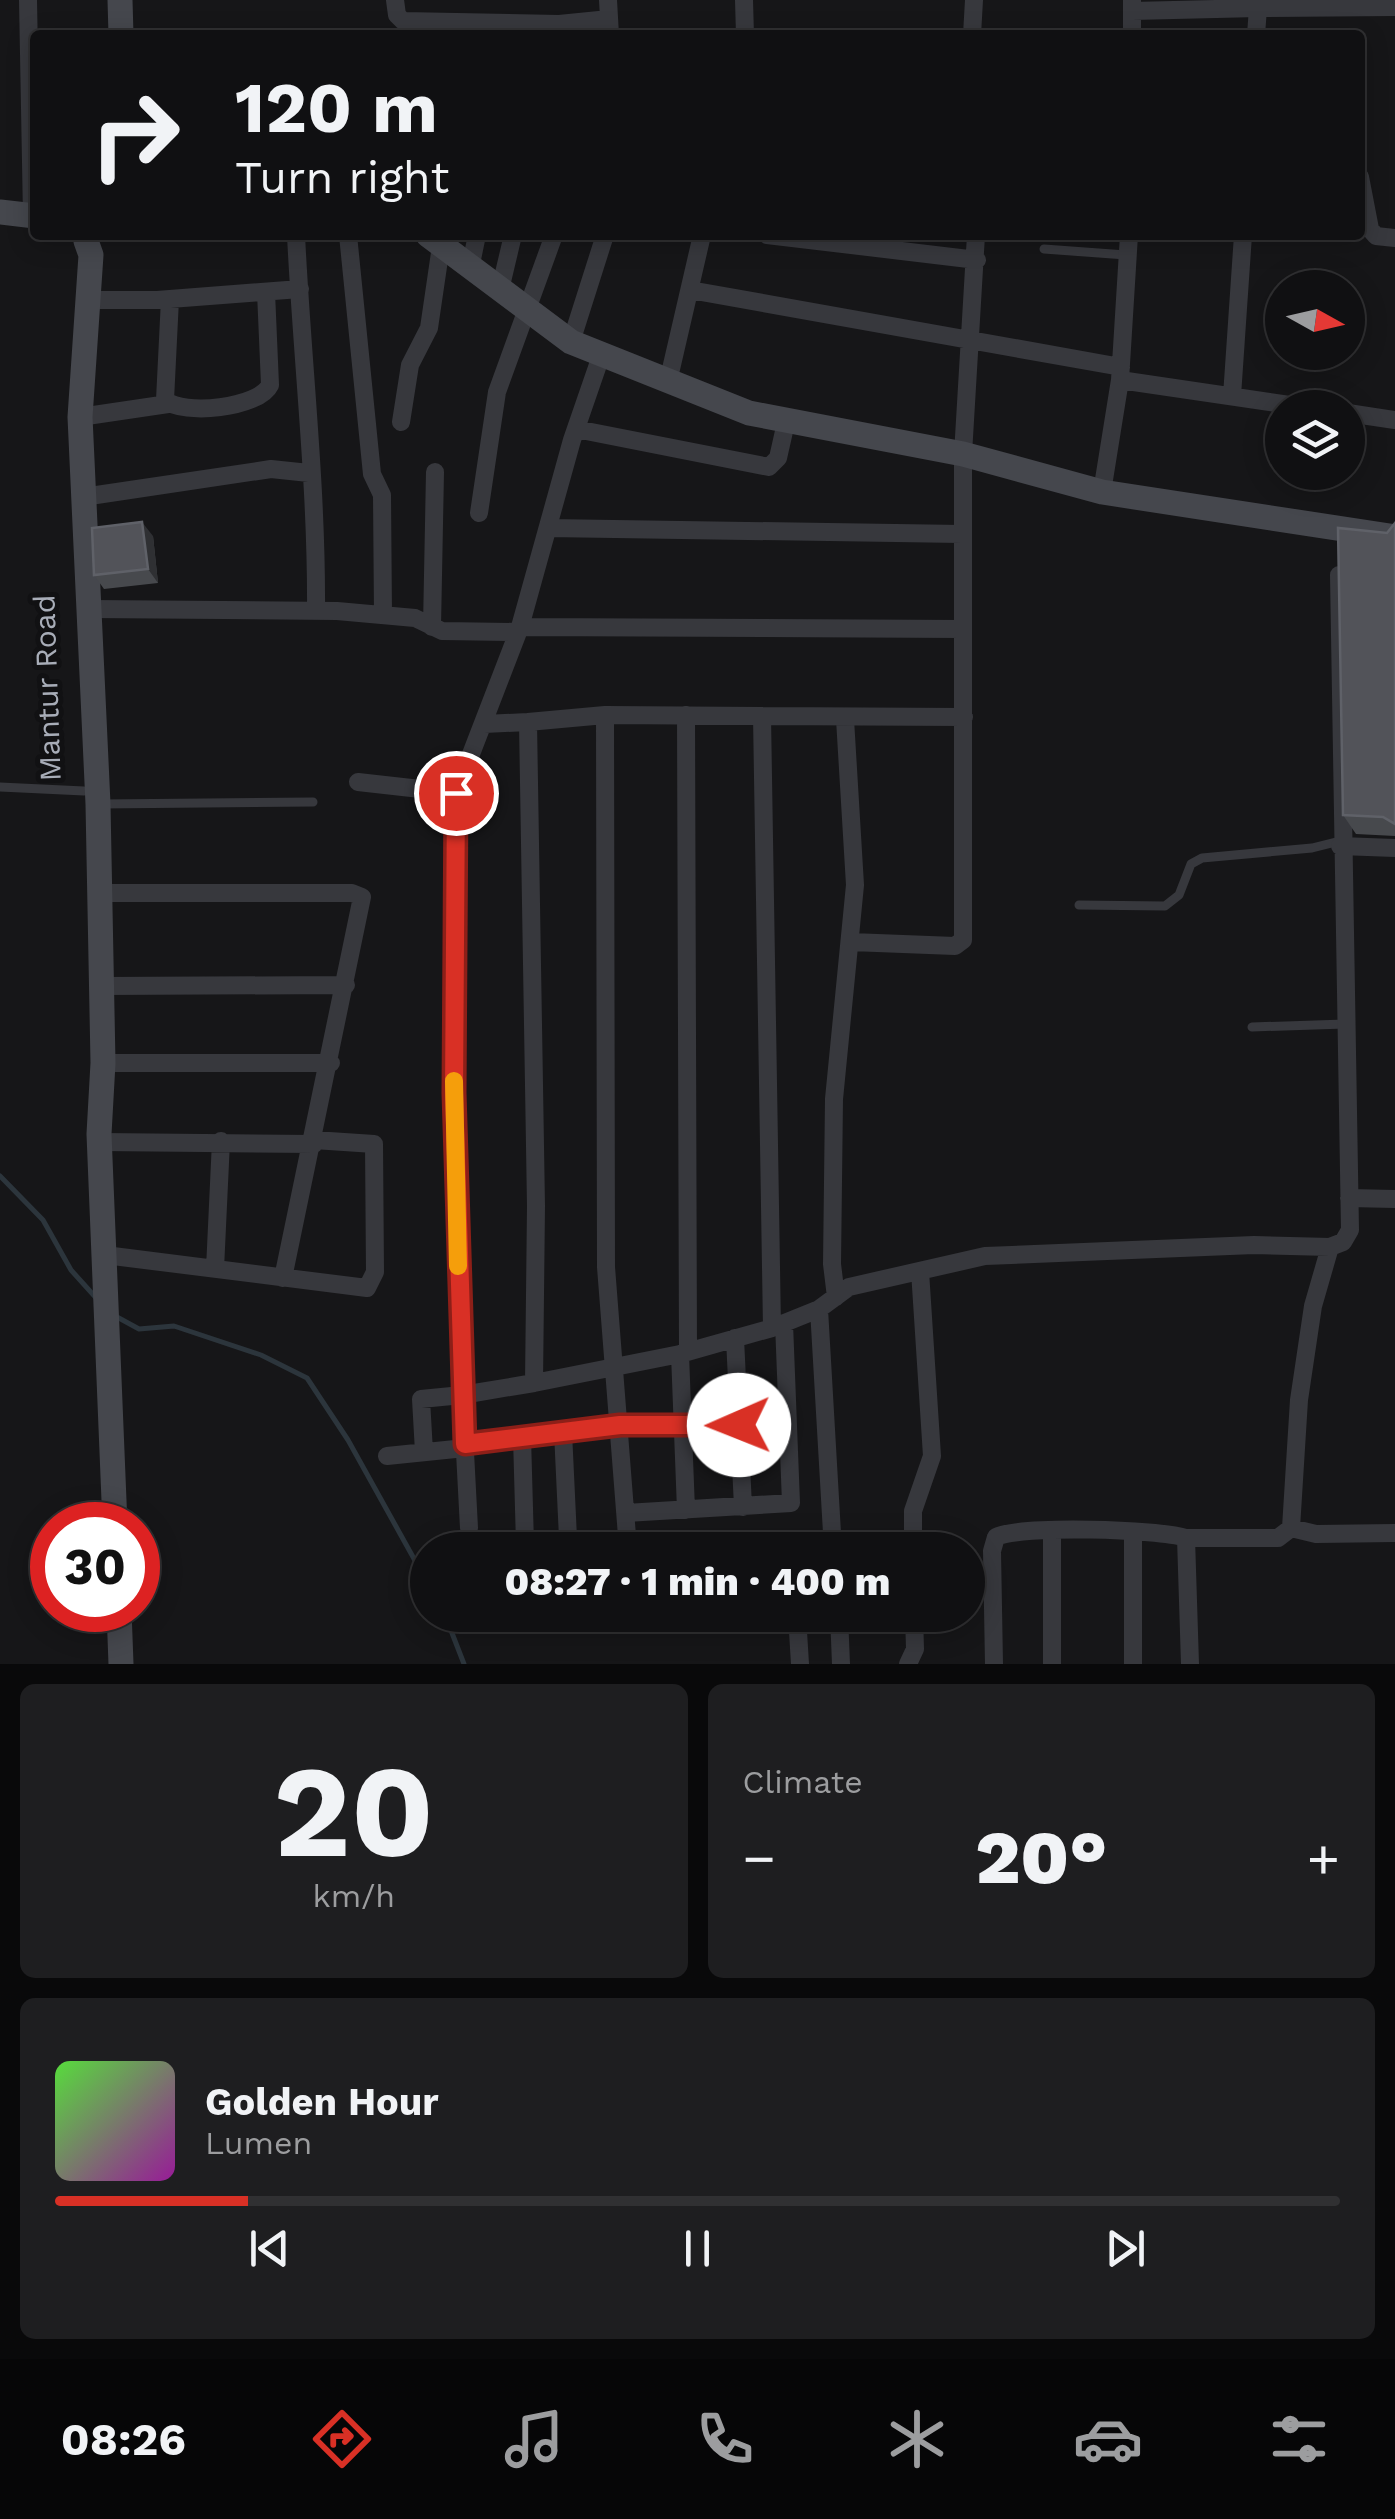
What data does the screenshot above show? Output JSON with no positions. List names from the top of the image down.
{
  "streets": {
    "main road": ["Mantur Road"]
  },
  "north": "right",
  "page": {
    "turn": ["120 m", "Turn right"],
    "limit": "30",
    "trip": "08:27 · 1 min · 400 m",
    "tile": [
      ["20", "km/h"],
      "Climate"
    ],
    "heat": ["−", "20°", "+"],
    "song": ["Golden Hour", "Lumen"],
    "tabs": "08:26"
  }
}
